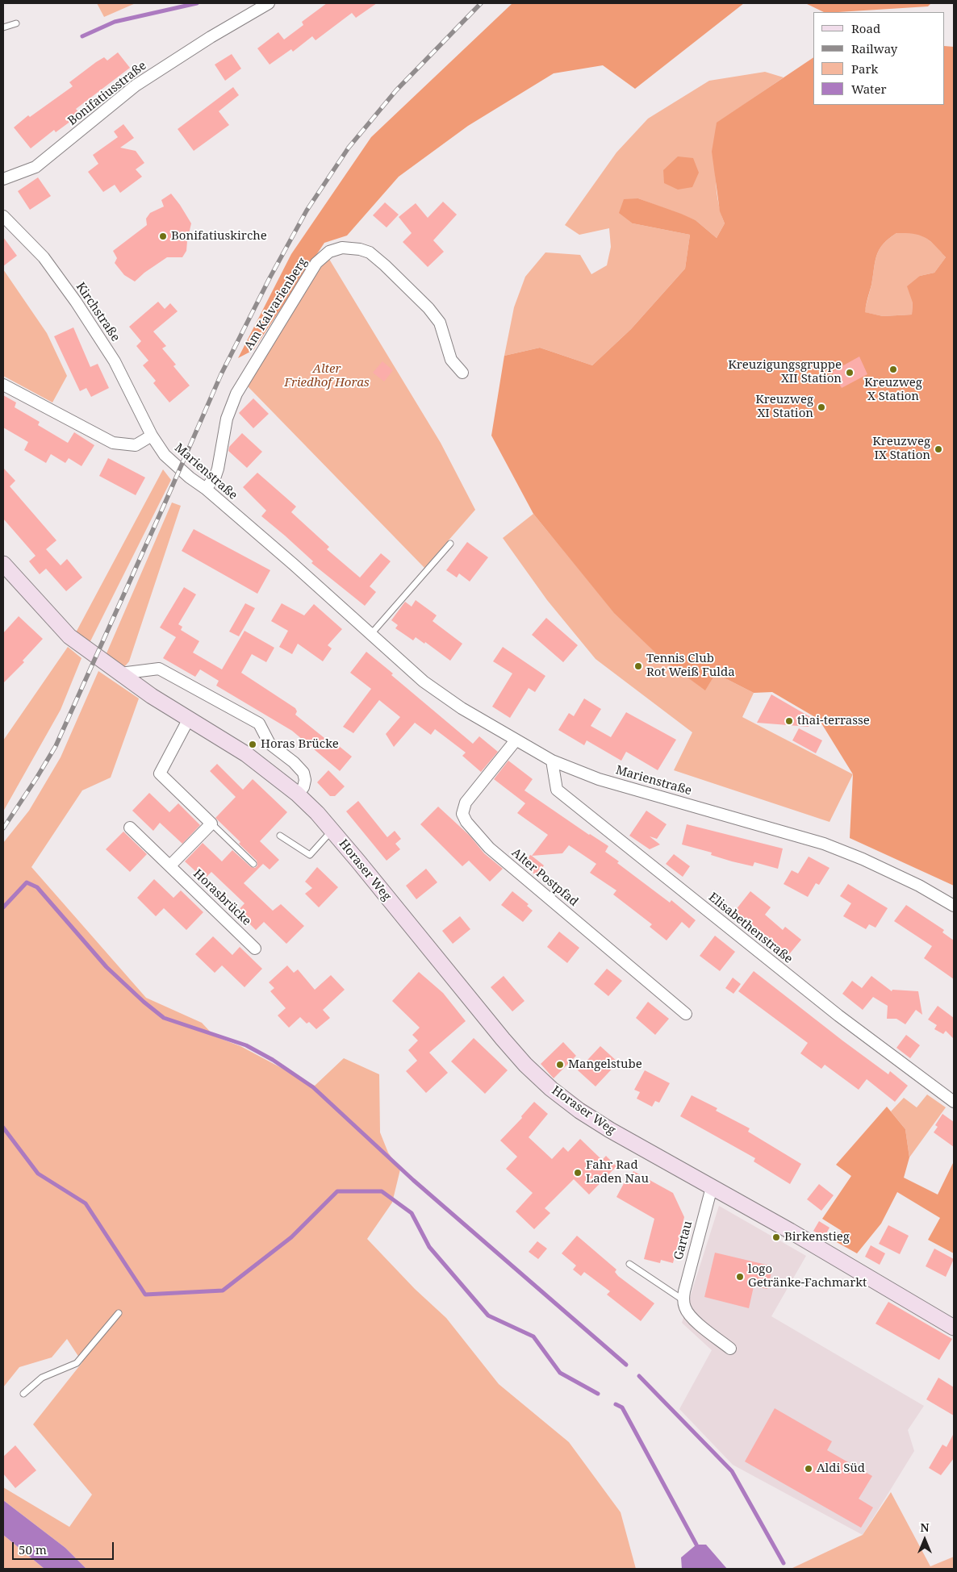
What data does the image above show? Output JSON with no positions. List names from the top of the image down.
{
  "streets": {
    "main road": ["Horaser Weg"],
    "street": [
      "Bonifatiusstraße",
      "Am Kalvarienberg",
      "Kirchstraße",
      "Marienstraße",
      "Alter Postpfad",
      "Horasbrücke",
      "Elisabethenstraße",
      "Gartau"
    ]
  },
  "crossings": [
    ["Am Kalvarienberg", "Marienstraße"],
    ["Kirchstraße", "Marienstraße"],
    ["Marienstraße", "Alter Postpfad"],
    ["Marienstraße", "Elisabethenstraße"],
    ["Horaser Weg", "Gartau"]
  ],
  "parks": ["Alter Friedhof Horas"],
  "places": [
    "Bonifatiuskirche",
    "Kreuzweg X Station",
    "Kreuzigungsgruppe XII Station",
    "Kreuzweg XI Station",
    "Kreuzweg IX Station",
    "Tennis Club Rot Weiß Fulda",
    "thai-terrasse",
    "Horas Brücke",
    "Mangelstube",
    "Fahr Rad Laden Nau",
    "Birkenstieg",
    "logo Getränke-Fachmarkt",
    "Aldi Süd"
  ],
  "legend": [
    "Road",
    "Railway",
    "Park",
    "Water"
  ],
  "scale_bar": "50 m",
  "north": "top"
}
